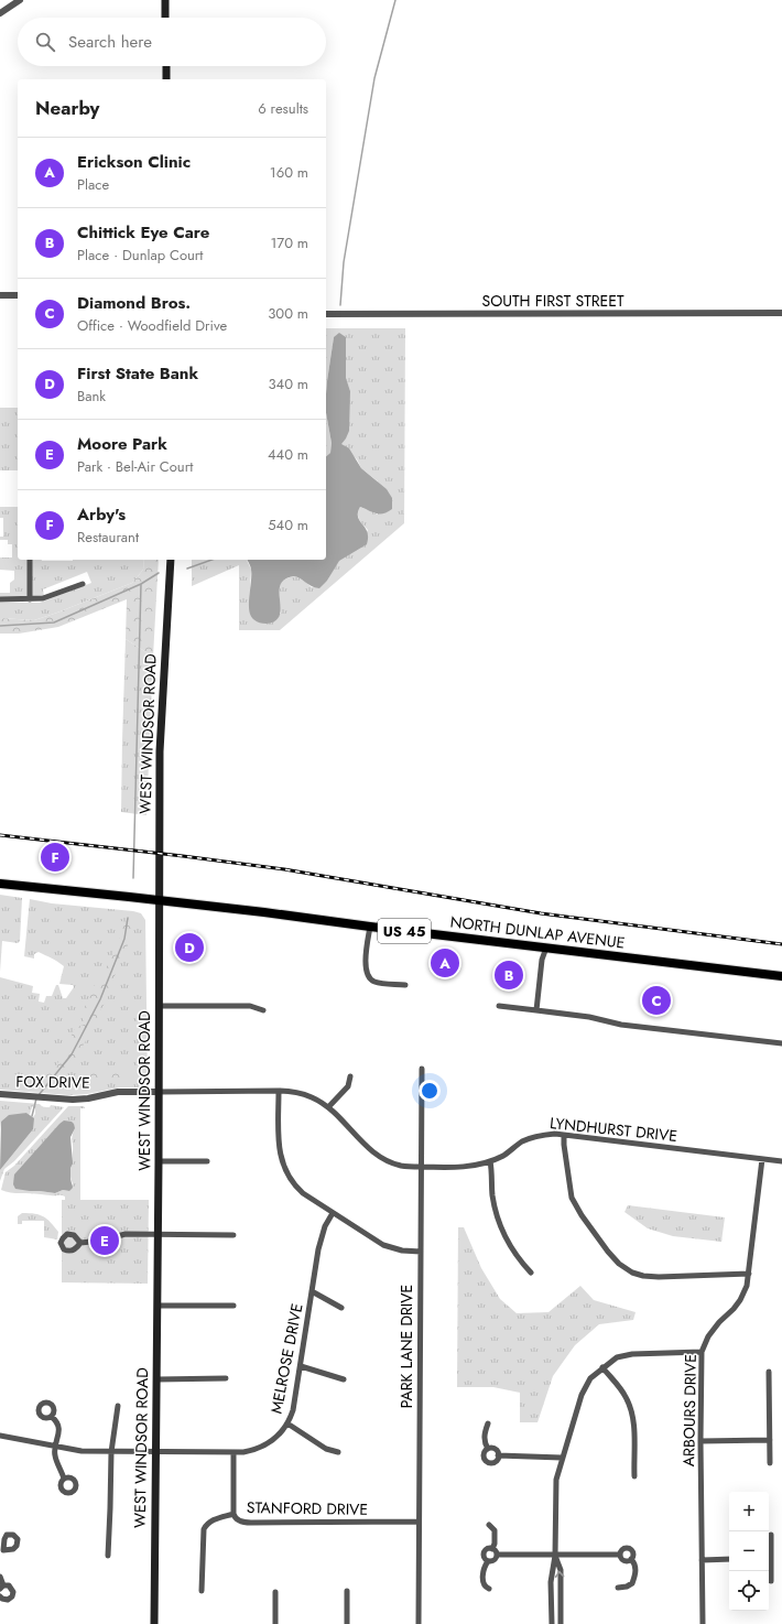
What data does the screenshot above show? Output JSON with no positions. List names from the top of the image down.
{
  "streets": {
    "main road": ["WEST WINDSOR ROAD", "US 45", "NORTH DUNLAP AVENUE"],
    "street": [
      "SOUTH FIRST STREET",
      "FOX DRIVE",
      "LYNDHURST DRIVE",
      "PARK LANE DRIVE",
      "MELROSE DRIVE",
      "ARBOURS DRIVE",
      "STANFORD DRIVE"
    ]
  },
  "crossings": [
    ["WEST WINDSOR ROAD", "US 45"],
    ["WEST WINDSOR ROAD", "NORTH DUNLAP AVENUE"],
    ["WEST WINDSOR ROAD", "FOX DRIVE"],
    ["WEST WINDSOR ROAD", "LYNDHURST DRIVE"],
    ["WEST WINDSOR ROAD", "MELROSE DRIVE"],
    ["US 45", "NORTH DUNLAP AVENUE"],
    ["FOX DRIVE", "LYNDHURST DRIVE"],
    ["LYNDHURST DRIVE", "PARK LANE DRIVE"],
    ["LYNDHURST DRIVE", "ARBOURS DRIVE"],
    ["PARK LANE DRIVE", "STANFORD DRIVE"],
    ["MELROSE DRIVE", "STANFORD DRIVE"]
  ],
  "page": {
    "search": "Search here",
    "heading": ["Nearby", "6 results"],
    "list": [
      {
        "mark": "A",
        "name": "Erickson Clinic",
        "note": "Place",
        "value": "160 m"
      },
      {
        "mark": "B",
        "name": "Chittick Eye Care",
        "note": "Place · Dunlap Court",
        "value": "170 m"
      },
      {
        "mark": "C",
        "name": "Diamond Bros.",
        "note": "Office · Woodfield Drive",
        "value": "300 m"
      },
      {
        "mark": "D",
        "name": "First State Bank",
        "note": "Bank",
        "value": "340 m"
      },
      {
        "mark": "E",
        "name": "Moore Park",
        "note": "Park · Bel-Air Court",
        "value": "440 m"
      },
      {
        "mark": "F",
        "name": "Arby's",
        "note": "Restaurant",
        "value": "540 m"
      }
    ],
    "pins": [
      "F",
      "D",
      "A",
      "B",
      "C",
      "E"
    ],
    "map_buttons": ["+", "−"]
  }
}
